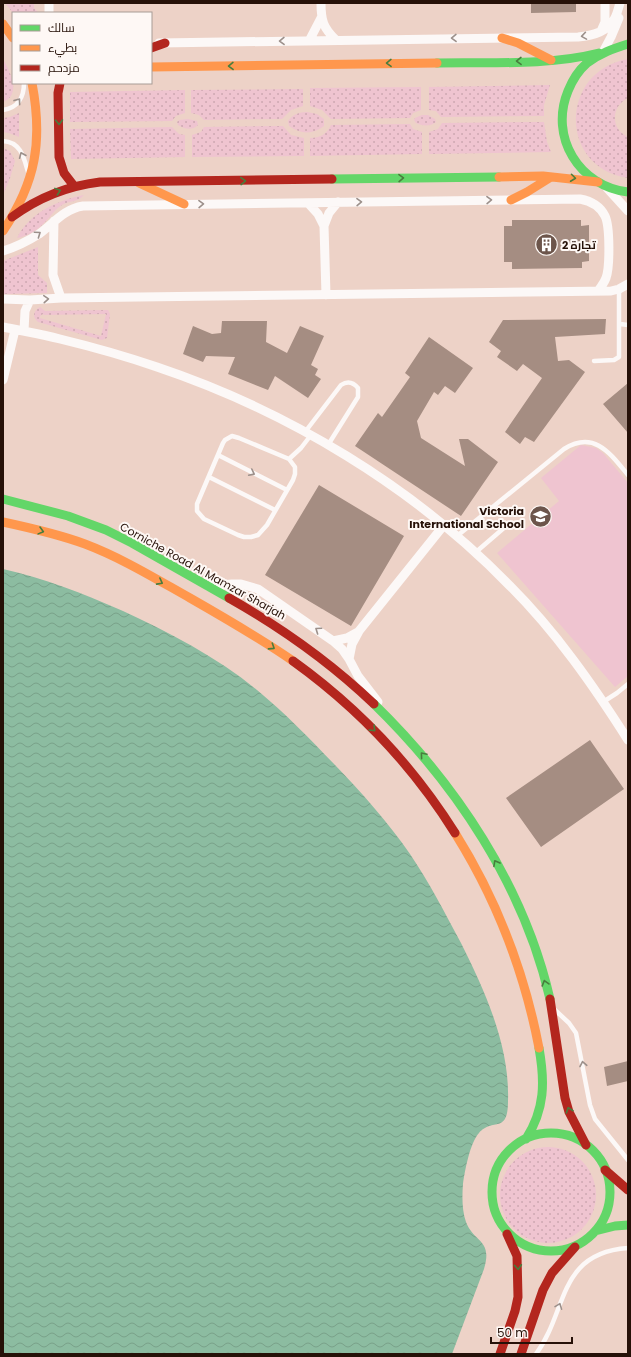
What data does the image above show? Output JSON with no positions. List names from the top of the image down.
{
  "streets": {
    "main road": ["Corniche Road Al Mamzar Sharjah"]
  },
  "one_way": ["Corniche Road Al Mamzar Sharjah"],
  "places": {
    "building": ["تجارة 2"],
    "school or university": ["Victoria International School"]
  },
  "legend": ["سالك", "بطيء", "مزدحم"],
  "scale_bar": "50 m"
}
